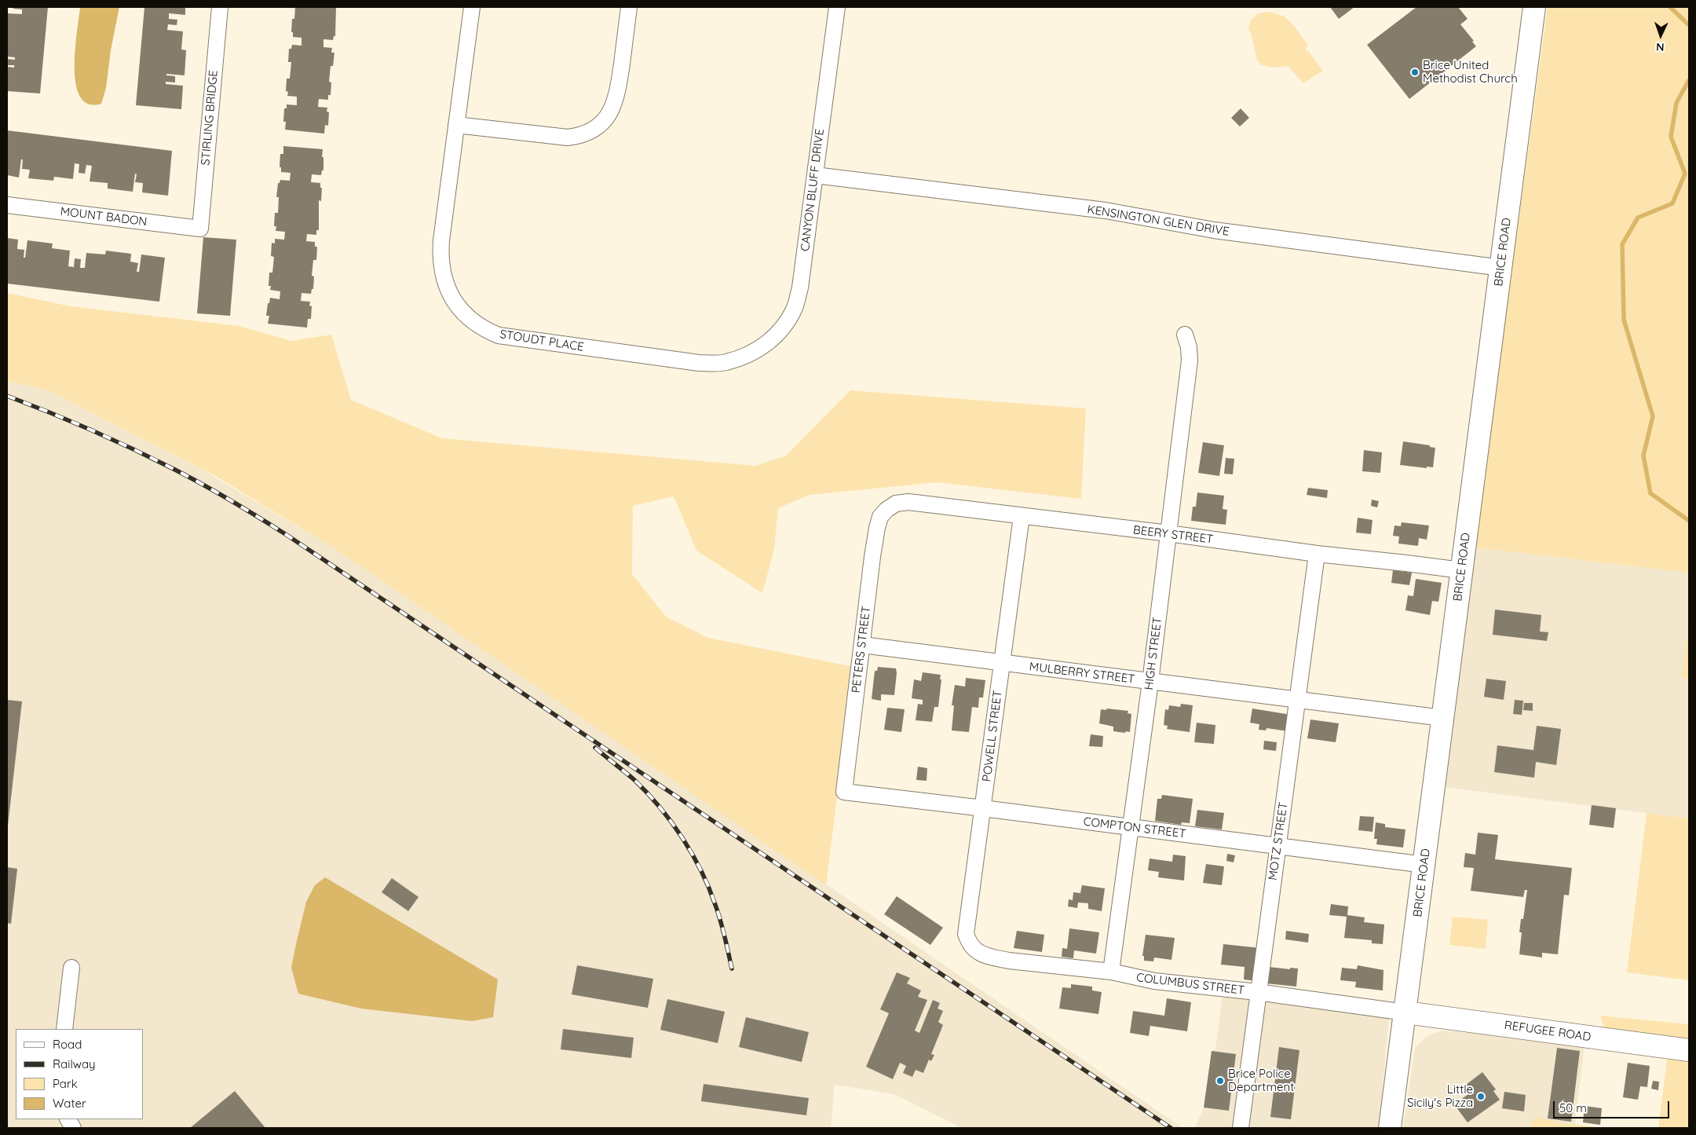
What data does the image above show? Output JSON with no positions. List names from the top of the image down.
{
  "streets": {
    "main road": ["BRICE ROAD", "REFUGEE ROAD"],
    "street": [
      "STIRLING BRIDGE",
      "CANYON BLUFF DRIVE",
      "MOUNT BADON",
      "KENSINGTON GLEN DRIVE",
      "STOUDT PLACE",
      "BEERY STREET",
      "PETERS STREET",
      "HIGH STREET",
      "MULBERRY STREET",
      "POWELL STREET",
      "COMPTON STREET",
      "MOTZ STREET",
      "COLUMBUS STREET"
    ]
  },
  "crossings": [
    ["STIRLING BRIDGE", "MOUNT BADON"],
    ["CANYON BLUFF DRIVE", "KENSINGTON GLEN DRIVE"],
    ["CANYON BLUFF DRIVE", "STOUDT PLACE"],
    ["KENSINGTON GLEN DRIVE", "BRICE ROAD"],
    ["BRICE ROAD", "BEERY STREET"],
    ["BRICE ROAD", "MULBERRY STREET"],
    ["BRICE ROAD", "COMPTON STREET"],
    ["BRICE ROAD", "COLUMBUS STREET"],
    ["BRICE ROAD", "REFUGEE ROAD"],
    ["BEERY STREET", "PETERS STREET"],
    ["BEERY STREET", "HIGH STREET"],
    ["BEERY STREET", "POWELL STREET"],
    ["BEERY STREET", "MOTZ STREET"],
    ["PETERS STREET", "MULBERRY STREET"],
    ["PETERS STREET", "COMPTON STREET"],
    ["HIGH STREET", "MULBERRY STREET"],
    ["HIGH STREET", "COMPTON STREET"],
    ["HIGH STREET", "COLUMBUS STREET"],
    ["MULBERRY STREET", "POWELL STREET"],
    ["MULBERRY STREET", "MOTZ STREET"],
    ["POWELL STREET", "COMPTON STREET"],
    ["POWELL STREET", "COLUMBUS STREET"],
    ["COMPTON STREET", "MOTZ STREET"],
    ["MOTZ STREET", "COLUMBUS STREET"],
    ["COLUMBUS STREET", "REFUGEE ROAD"]
  ],
  "places": ["Brice United Methodist Church", "Brice Police Department", "Little Sicily's Pizza"],
  "legend": [
    "Road",
    "Railway",
    "Park",
    "Water"
  ],
  "scale_bar": "50 m",
  "north": "bottom"
}
